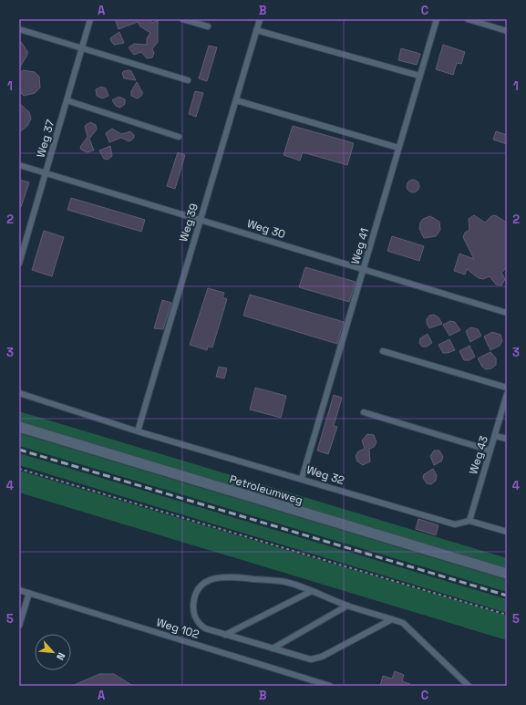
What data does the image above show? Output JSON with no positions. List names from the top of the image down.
{
  "streets": {
    "street": ["Petroleumweg"],
    "lane": [
      "Weg 37",
      "Weg 39",
      "Weg 30",
      "Weg 41",
      "Weg 43",
      "Weg 32",
      "Weg 102"
    ]
  },
  "crossings": [
    ["Weg 37", "Weg 30"],
    ["Weg 39", "Weg 30"],
    ["Weg 39", "Weg 32"],
    ["Weg 30", "Weg 41"],
    ["Weg 41", "Weg 32"],
    ["Weg 43", "Weg 32"]
  ],
  "north": "bottom right",
  "grid": {
    "columns": ["A", "B", "C"],
    "rows": [
      "1",
      "2",
      "3",
      "4",
      "5"
    ]
  }
}
